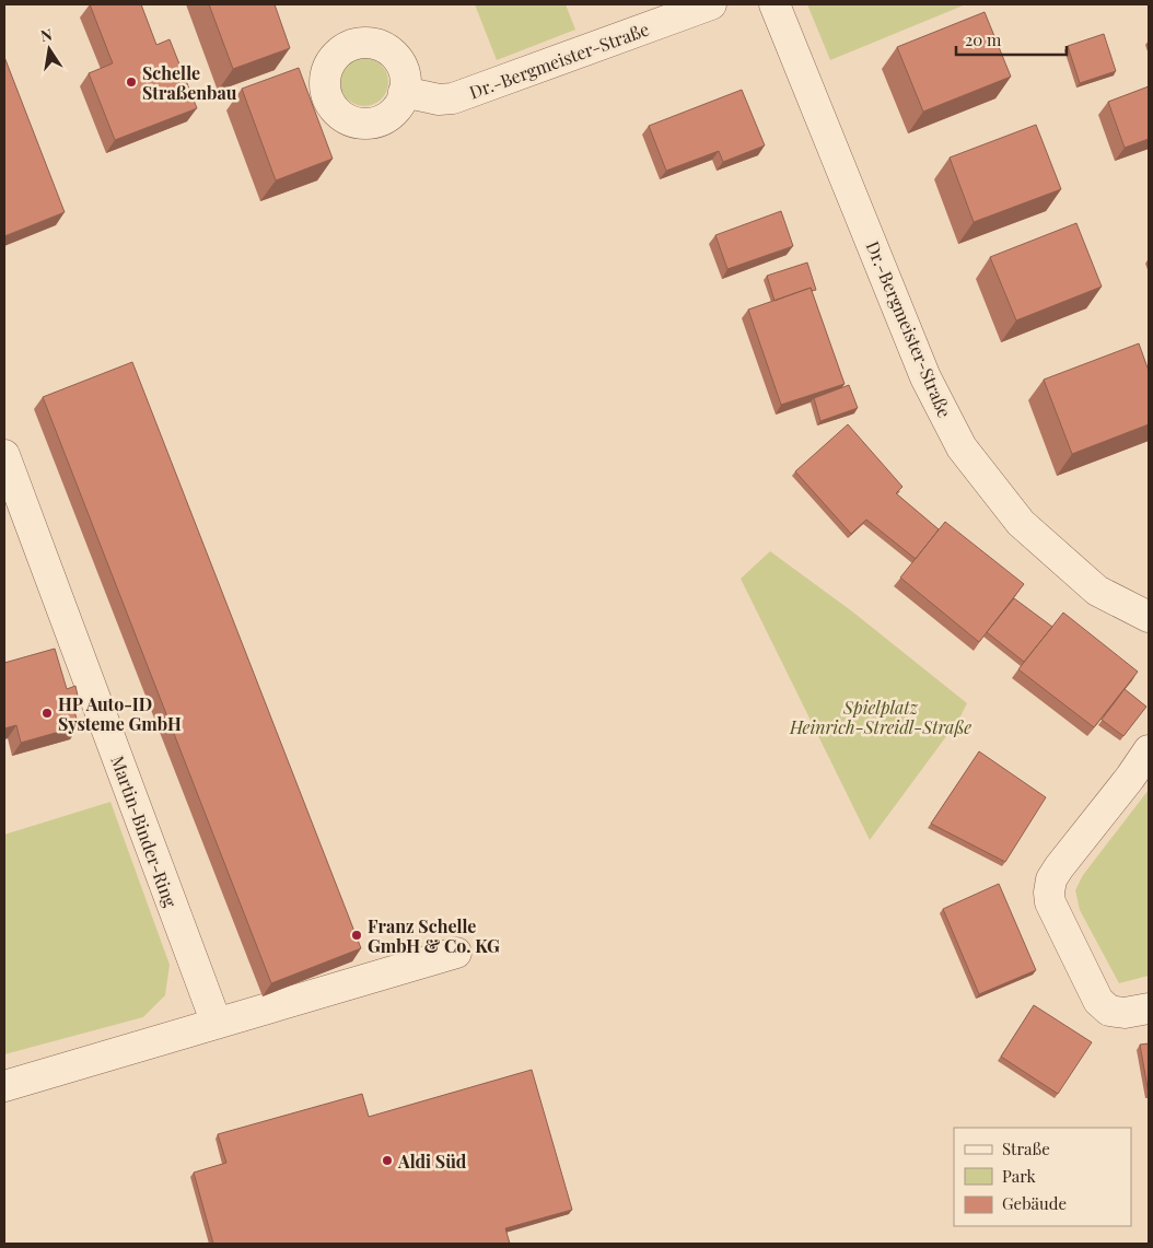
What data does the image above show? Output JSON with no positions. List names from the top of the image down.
{
  "streets": {
    "street": ["Dr.-Bergmeister-Straße", "Martin-Binder-Ring"]
  },
  "parks": ["Spielplatz Heinrich-Streidl-Straße"],
  "places": [
    "Schelle Straßenbau",
    "HP Auto-ID Systeme GmbH",
    "Franz Schelle GmbH & Co. KG",
    "Aldi Süd"
  ],
  "legend": ["Straße", "Park", "Gebäude"],
  "scale_bar": "20 m",
  "north": "top"
}
